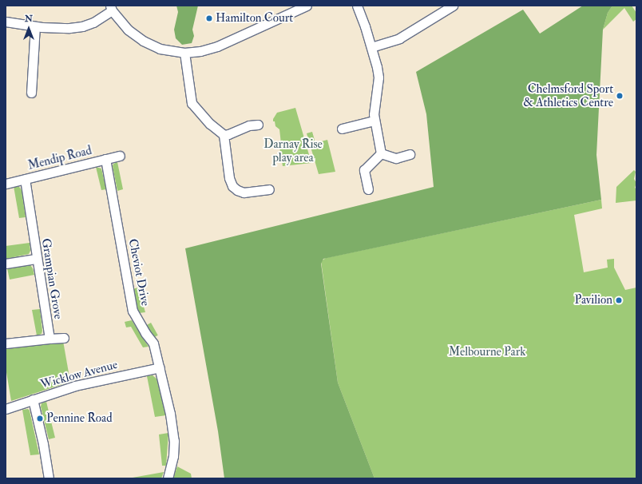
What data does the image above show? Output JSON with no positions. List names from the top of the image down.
{
  "streets": {
    "street": [
      "Mendip Road",
      "Cheviot Drive",
      "Grampian Grove",
      "Wicklow Avenue"
    ]
  },
  "crossings": [
    ["Mendip Road", "Cheviot Drive"],
    ["Mendip Road", "Grampian Grove"],
    ["Cheviot Drive", "Wicklow Avenue"]
  ],
  "parks": ["Darnay Rise play area", "Melbourne Park"],
  "places": [
    "Hamilton Court",
    "Chelmsford Sport & Athletics Centre",
    "Pavilion",
    "Pennine Road"
  ],
  "north": "top"
}
